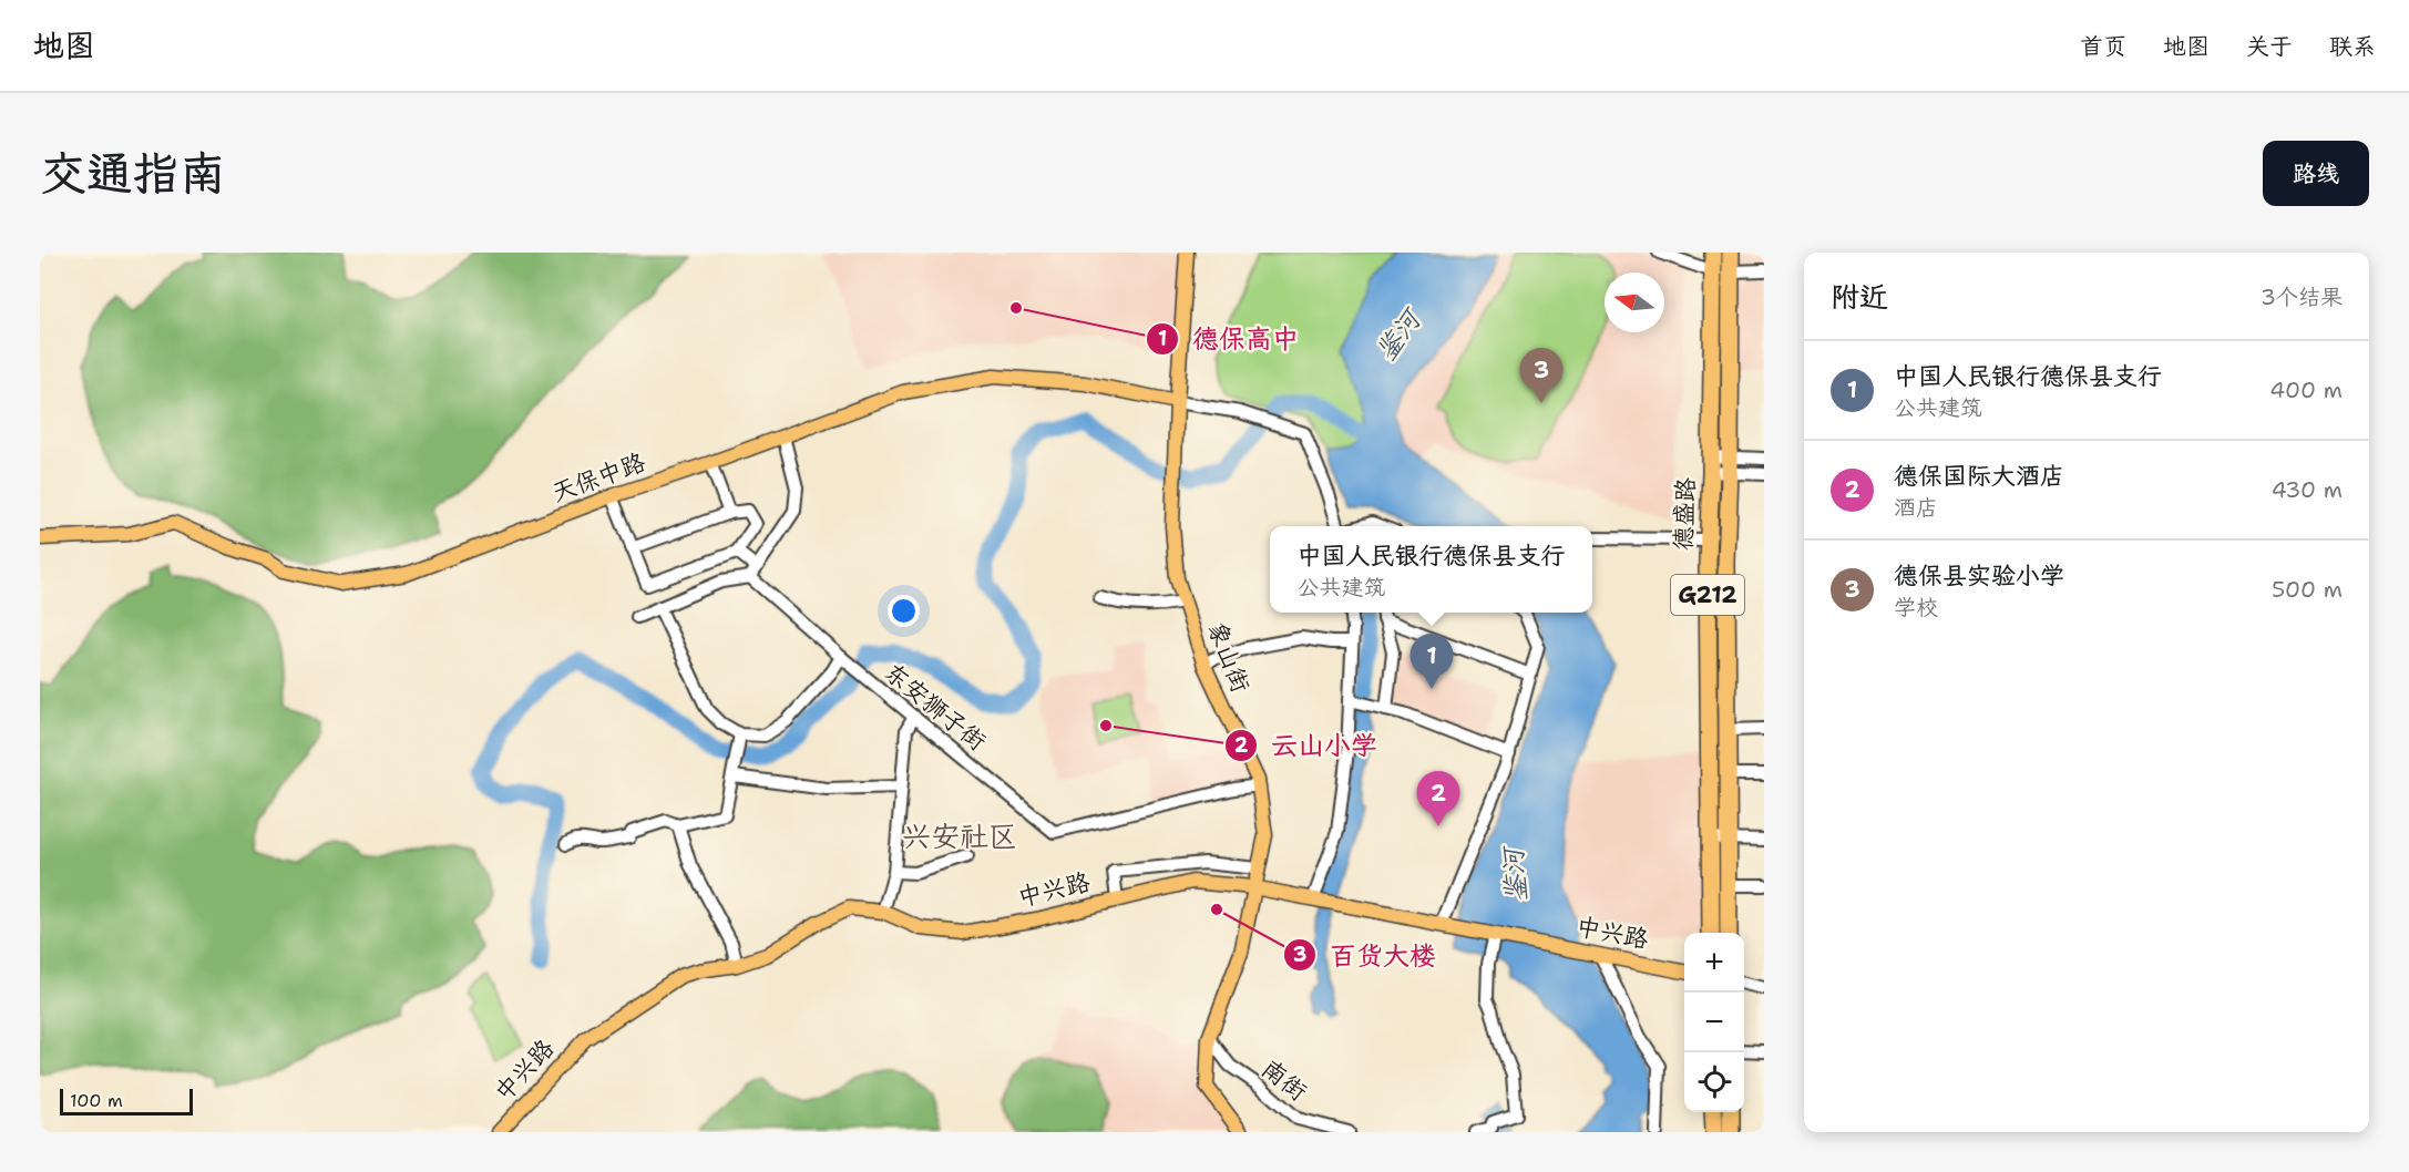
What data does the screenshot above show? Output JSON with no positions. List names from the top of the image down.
{
  "streets": {
    "highway": ["德盛路", "G212"],
    "main road": ["天保中路", "象山街", "中兴路"],
    "street": ["东安狮子街", "南街"]
  },
  "crossings": [
    ["天保中路", "象山街"],
    ["象山街", "东安狮子街"],
    ["象山街", "中兴路"],
    ["象山街", "南街"]
  ],
  "districts": ["兴安社区"],
  "water": ["鉴河"],
  "places": ["德保高中", "云山小学", "百货大楼"],
  "scale_bar": "100 m",
  "north": "left",
  "page": {
    "header": "地图",
    "nav": [
      "首页",
      "地图",
      "关于",
      "联系"
    ],
    "buttons": "路线",
    "title": "交通指南",
    "heading": ["附近", "3个结果"],
    "list": [
      {
        "mark": "1",
        "name": "中国人民银行德保县支行",
        "note": "公共建筑",
        "value": "400 m"
      },
      {
        "mark": "2",
        "name": "德保国际大酒店",
        "note": "酒店",
        "value": "430 m"
      },
      {
        "mark": "3",
        "name": "德保县实验小学",
        "note": "学校",
        "value": "500 m"
      }
    ],
    "pins": ["3", "1", "2"],
    "popup": ["中国人民银行德保县支行", "公共建筑"],
    "map_buttons": ["+", "−"],
    "scale": "100 m"
  }
}
